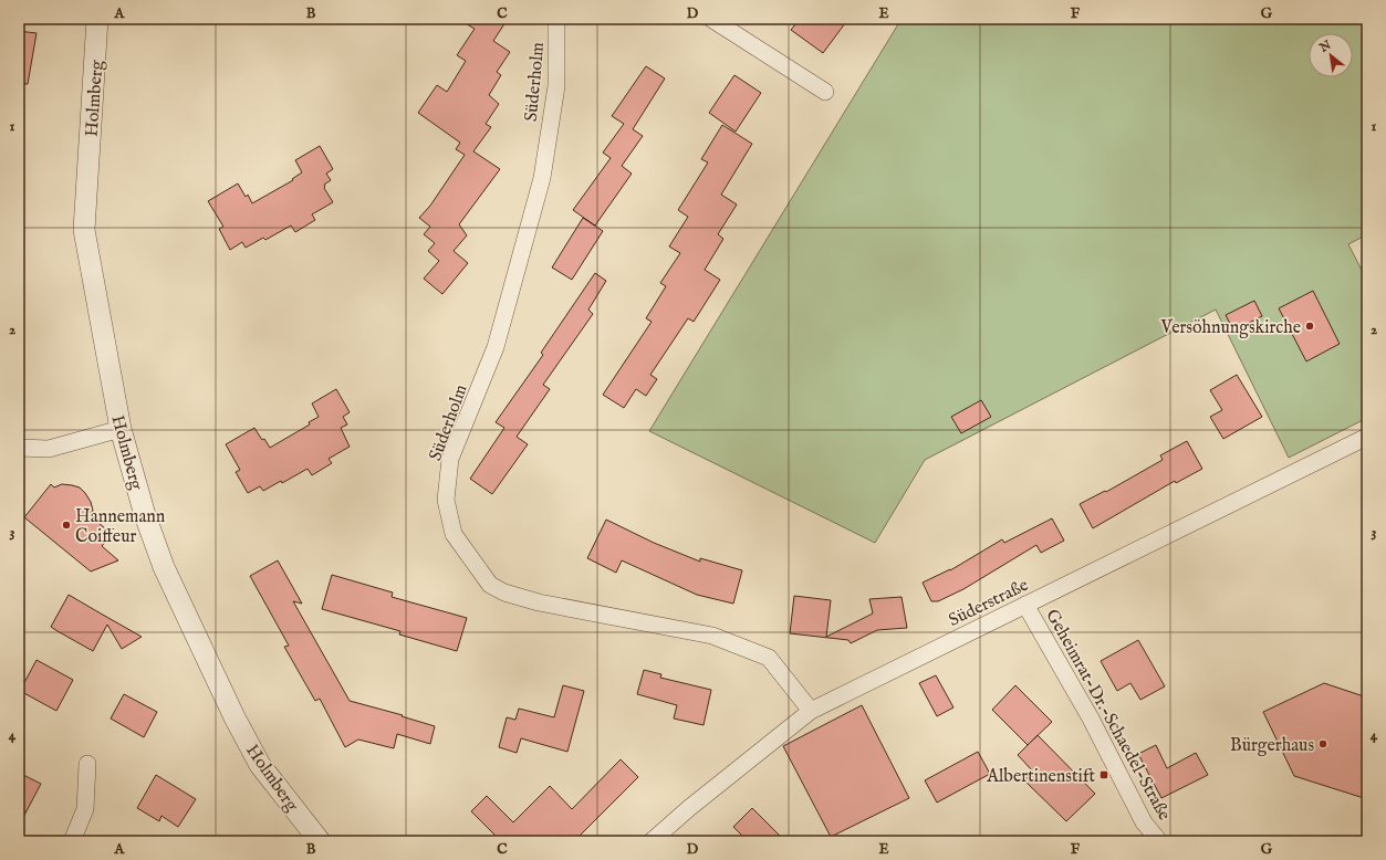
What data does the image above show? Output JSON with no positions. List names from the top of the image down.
{
  "streets": {
    "street": [
      "Süderholm",
      "Holmberg",
      "Süderstraße",
      "Geheimrat-Dr.-Schaedel-Straße"
    ]
  },
  "crossings": [
    ["Süderholm", "Süderstraße"],
    ["Süderstraße", "Geheimrat-Dr.-Schaedel-Straße"]
  ],
  "places": {
    "other": ["Versöhnungskirche", "Hannemann Coiffeur", "Bürgerhaus"],
    "transit": ["Albertinenstift"]
  },
  "north": "top left",
  "grid": {
    "columns": [
      "A",
      "B",
      "C",
      "D",
      "E",
      "F",
      "G"
    ],
    "rows": [
      "1",
      "2",
      "3",
      "4"
    ]
  }
}
